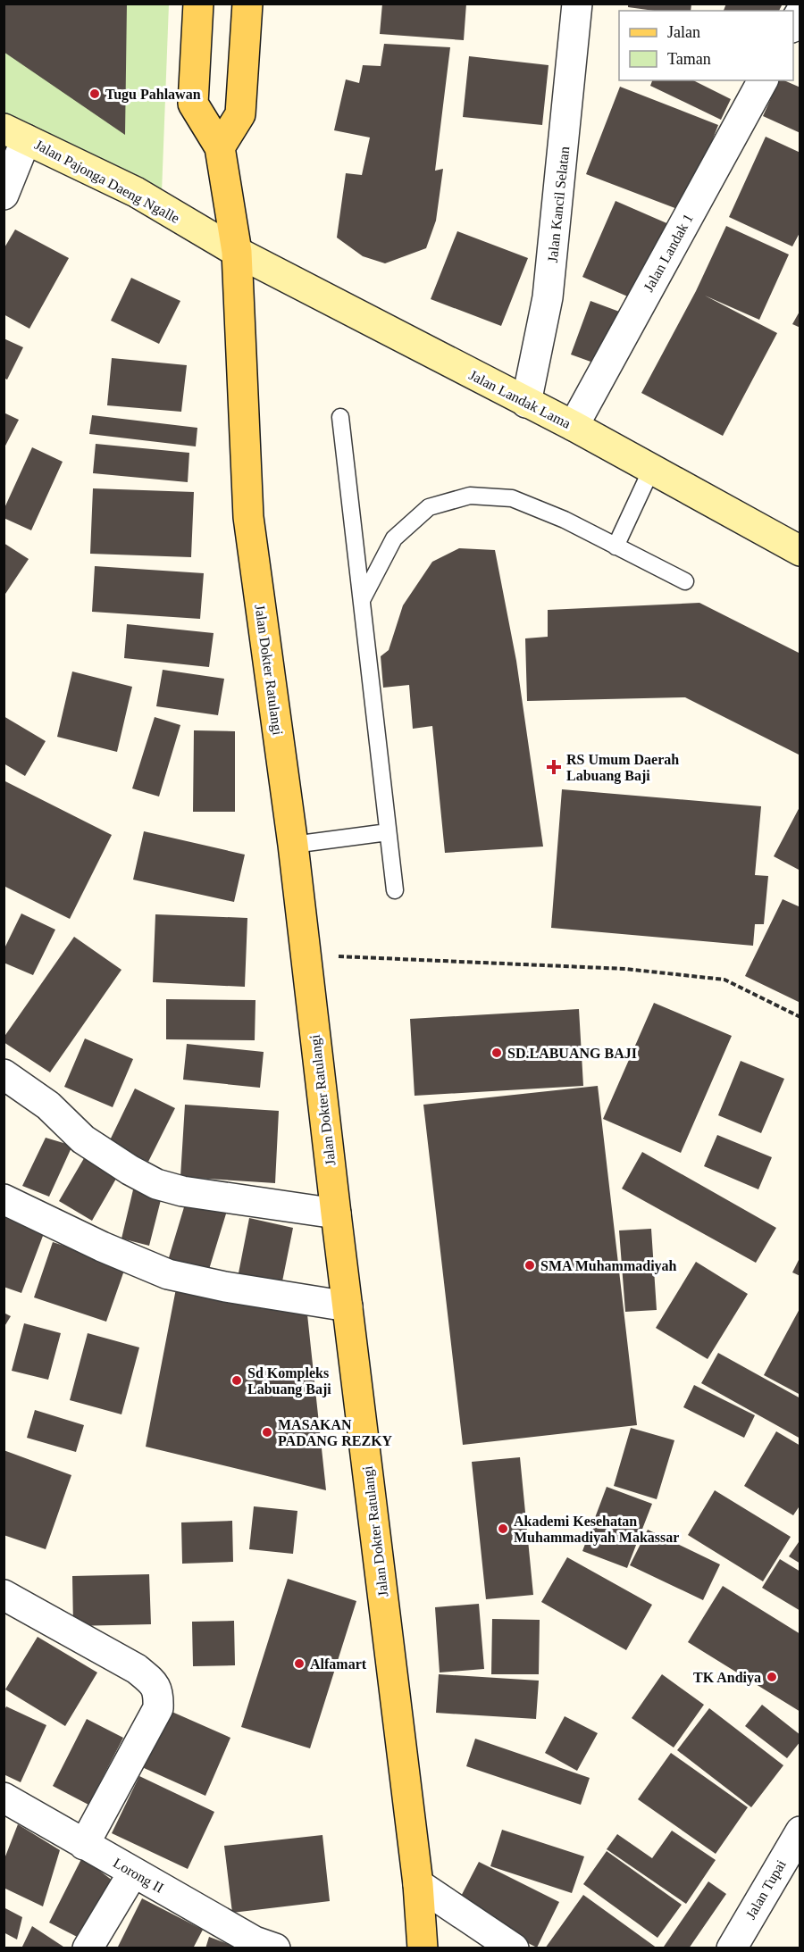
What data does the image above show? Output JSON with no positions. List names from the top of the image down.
{
  "streets": {
    "main road": ["Jalan Pajonga Daeng Ngalle", "Jalan Landak Lama", "Jalan Dokter Ratulangi"],
    "street": [
      "Jalan Kancil Selatan",
      "Jalan Landak 1",
      "Lorong II",
      "Jalan Tupai"
    ]
  },
  "crossings": [
    ["Jalan Pajonga Daeng Ngalle", "Jalan Landak Lama"],
    ["Jalan Pajonga Daeng Ngalle", "Jalan Dokter Ratulangi"],
    ["Jalan Kancil Selatan", "Jalan Landak Lama"],
    ["Jalan Landak 1", "Jalan Landak Lama"],
    ["Jalan Landak Lama", "Jalan Dokter Ratulangi"]
  ],
  "places": {
    "other": [
      "Tugu Pahlawan",
      "SD.LABUANG BAJI",
      "SMA Muhammadiyah",
      "Sd Kompleks Labuang Baji",
      "MASAKAN PADANG REZKY",
      "Akademi Kesehatan Muhammadiyah Makassar",
      "Alfamart",
      "TK Andiya"
    ],
    "health": ["RS Umum Daerah Labuang Baji"]
  },
  "legend": ["Jalan", "Taman"]
}
